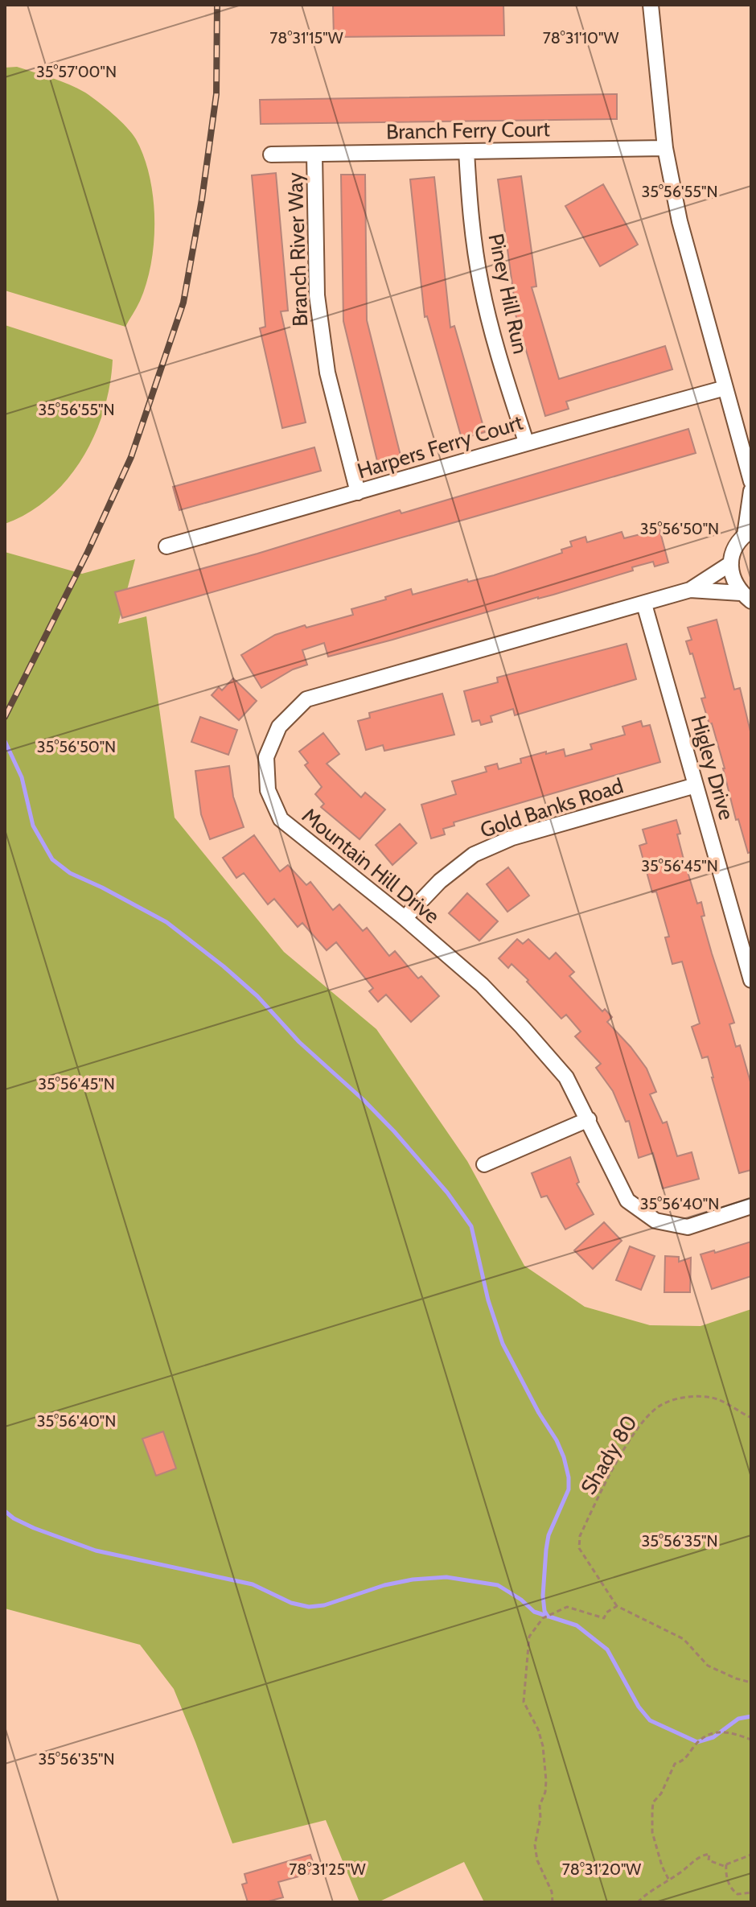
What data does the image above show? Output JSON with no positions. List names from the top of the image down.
{
  "streets": {
    "street": [
      "Branch Ferry Court",
      "Branch River Way",
      "Piney Hill Run",
      "Harpers Ferry Court",
      "Higley Drive",
      "Gold Banks Road",
      "Mountain Hill Drive"
    ],
    "path": ["Shady 80"]
  },
  "crossings": [
    ["Branch Ferry Court", "Branch River Way"],
    ["Branch Ferry Court", "Piney Hill Run"],
    ["Branch River Way", "Harpers Ferry Court"],
    ["Piney Hill Run", "Harpers Ferry Court"],
    ["Higley Drive", "Gold Banks Road"],
    ["Higley Drive", "Mountain Hill Drive"],
    ["Gold Banks Road", "Mountain Hill Drive"]
  ],
  "coordinates": [
    "78°31'15\"W",
    "78°31'10\"W",
    "35°57'00\"N",
    "35°56'55\"N",
    "35°56'50\"N",
    "35°56'45\"N",
    "35°56'40\"N",
    "35°56'35\"N",
    "78°31'25\"W",
    "78°31'20\"W"
  ]
}
